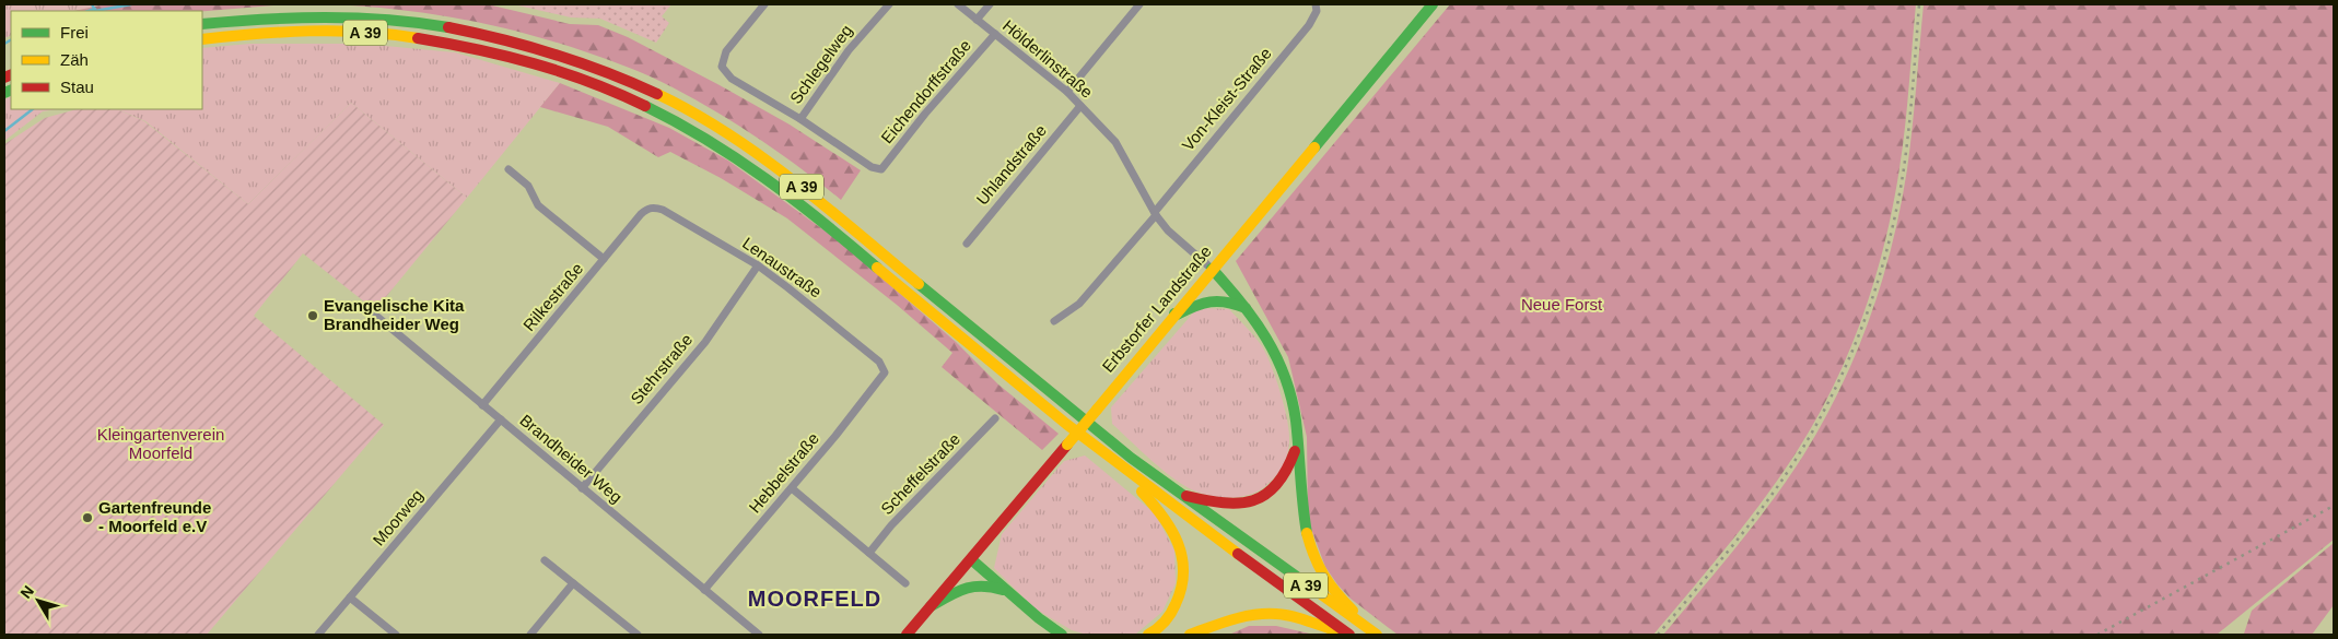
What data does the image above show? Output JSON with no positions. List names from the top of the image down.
{
  "streets": {
    "main road": ["A 39", "Erbstorfer Landstraße"],
    "street": [
      "Hölderlinstraße",
      "Schlegelweg",
      "Eichendorffstraße",
      "Von-Kleist-Straße",
      "Uhlandstraße",
      "Lenaustraße",
      "Rilkestraße",
      "Stehrstraße",
      "Brandheider Weg",
      "Hebbelstraße",
      "Scheffelstraße",
      "Moorweg"
    ]
  },
  "crossings": [
    ["Hölderlinstraße", "Eichendorffstraße"],
    ["Hölderlinstraße", "Von-Kleist-Straße"],
    ["Hölderlinstraße", "Uhlandstraße"],
    ["Hölderlinstraße", "Erbstorfer Landstraße"],
    ["Schlegelweg", "Eichendorffstraße"],
    ["Lenaustraße", "Rilkestraße"],
    ["Lenaustraße", "Stehrstraße"],
    ["Lenaustraße", "Hebbelstraße"],
    ["Rilkestraße", "Brandheider Weg"],
    ["Stehrstraße", "Brandheider Weg"],
    ["Brandheider Weg", "Hebbelstraße"],
    ["Brandheider Weg", "Moorweg"]
  ],
  "districts": ["MOORFELD"],
  "parks": ["Neue Forst", "Kleingartenverein Moorfeld"],
  "places": ["Evangelische Kita Brandheider Weg", "Gartenfreunde - Moorfeld e.V"],
  "legend": ["Frei", "Zäh", "Stau"],
  "north": "top left"
}
